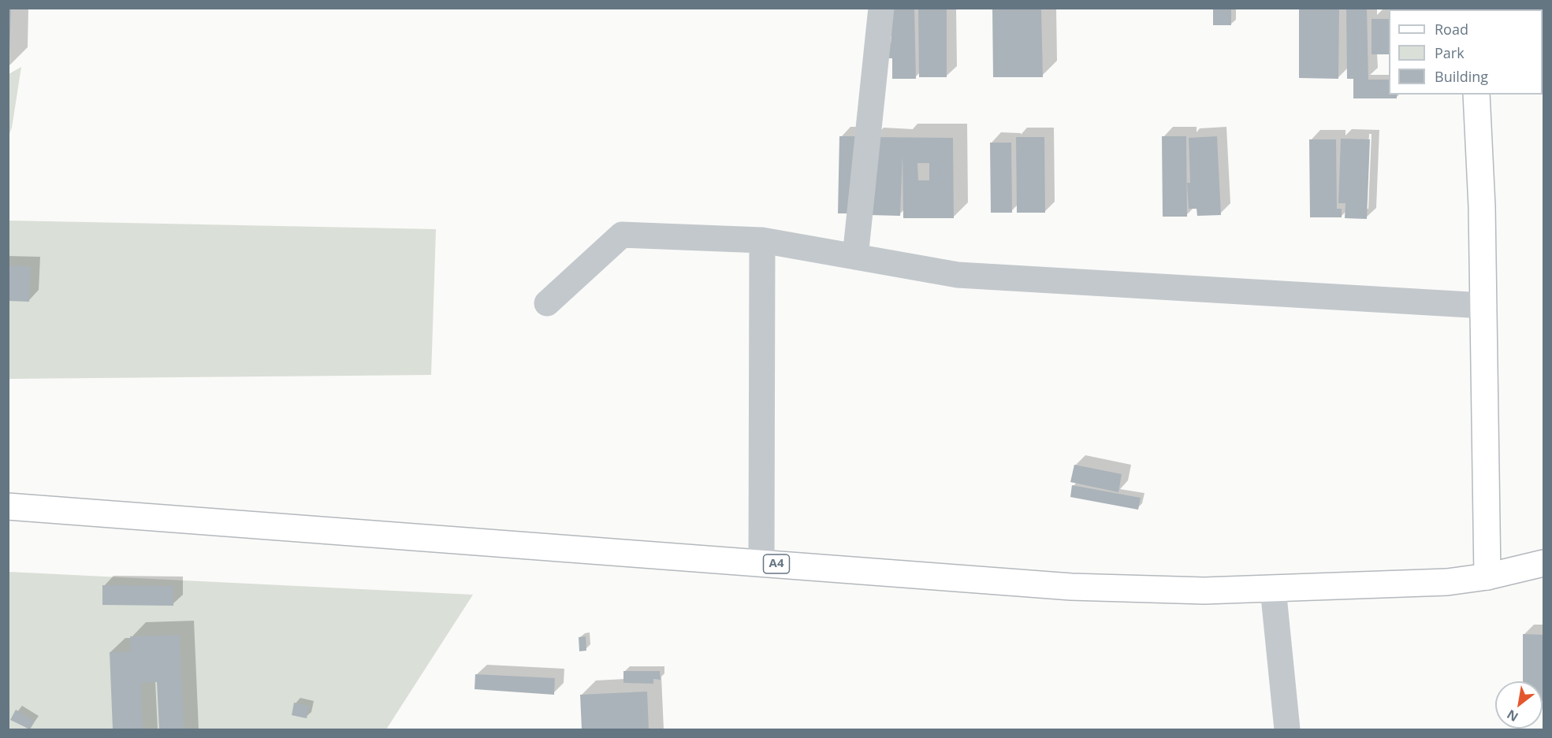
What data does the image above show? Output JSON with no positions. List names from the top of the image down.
{
  "streets": {
    "main road": ["A4"]
  },
  "legend": ["Road", "Park", "Building"],
  "north": "bottom left"
}
